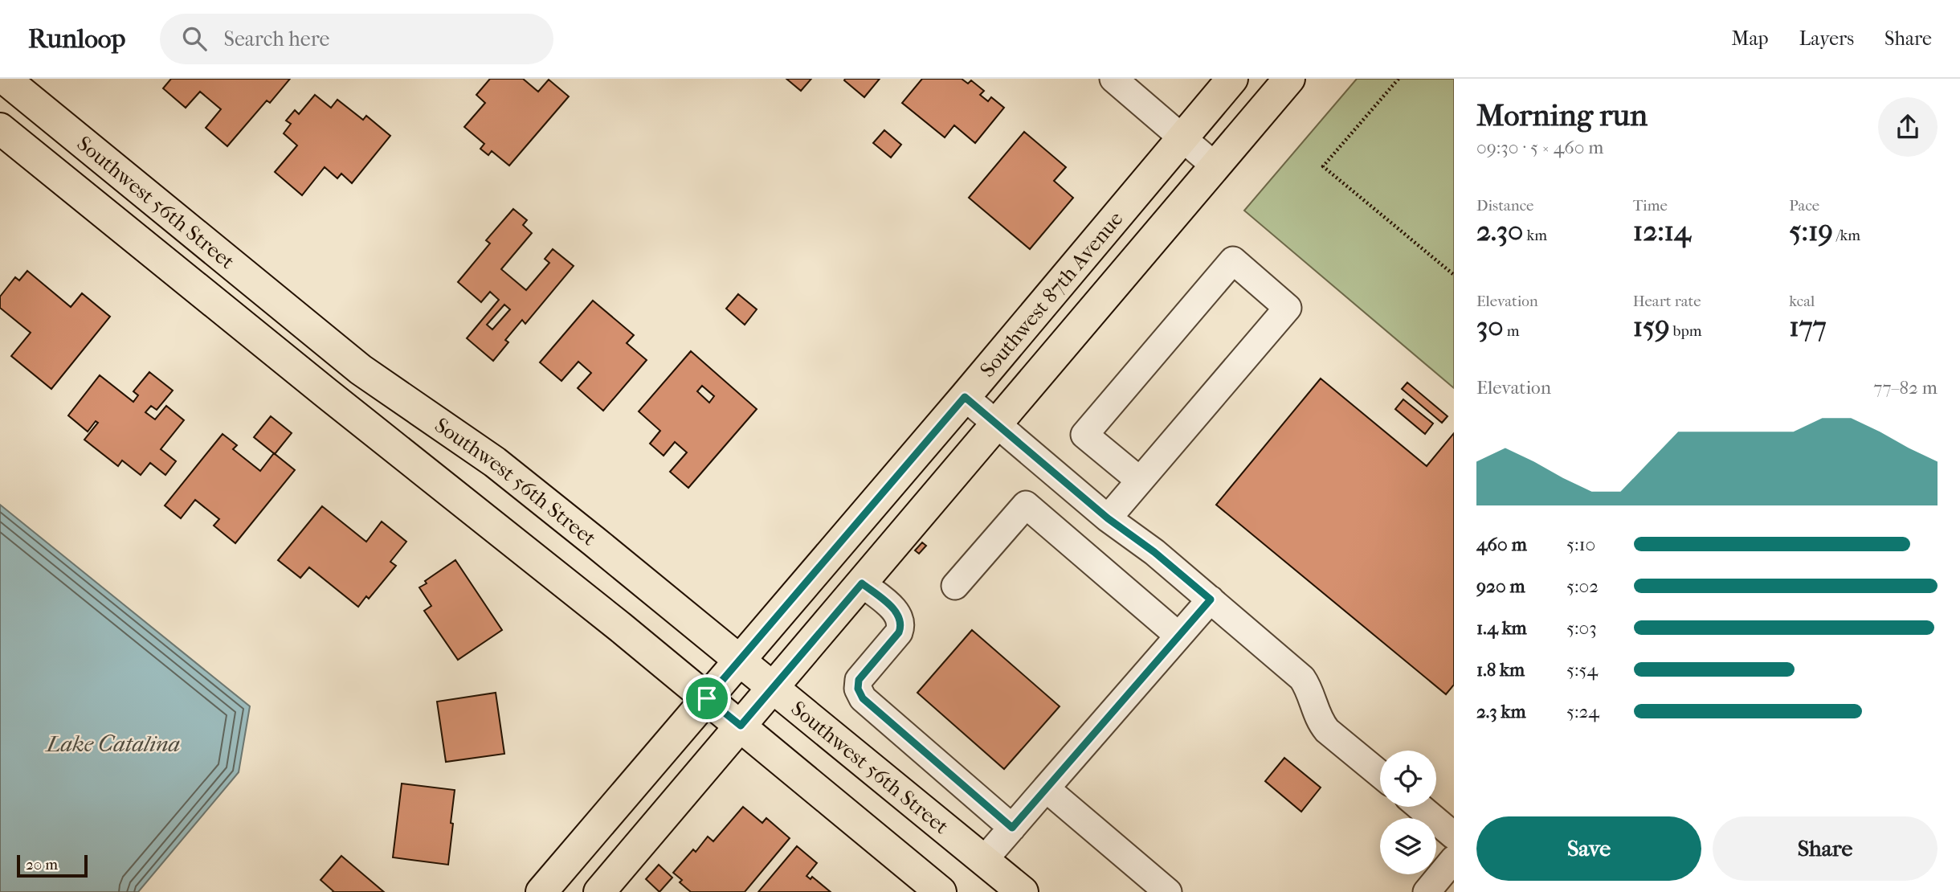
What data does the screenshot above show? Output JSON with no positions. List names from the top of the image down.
{
  "streets": {
    "main road": ["Southwest 56th Street", "Southwest 87th Avenue"]
  },
  "crossings": [
    ["Southwest 56th Street", "Southwest 87th Avenue"]
  ],
  "water": ["Lake Catalina"],
  "scale_bar": "20 m",
  "page": {
    "header": "Runloop",
    "search": "Search here",
    "nav": ["Map", "Layers", "Share"],
    "heading": ["Morning run", "09:30 · 5 × 460 m"],
    "stats": [
      ["Distance", "2.30 km"],
      ["Time", "12:14"],
      ["Pace", "5:19 /km"],
      ["Elevation", "30 m"],
      ["Heart rate", "159 bpm"],
      ["kcal", "177"]
    ],
    "chart": ["Elevation", "77–82 m"],
    "list": [
      {
        "name": "460 m",
        "note": "5:10"
      },
      {
        "name": "920 m",
        "note": "5:02"
      },
      {
        "name": "1.4 km",
        "note": "5:03"
      },
      {
        "name": "1.8 km",
        "note": "5:54"
      },
      {
        "name": "2.3 km",
        "note": "5:24"
      }
    ],
    "buttons": ["Save", "Share"],
    "scale": "20 m"
  }
}
